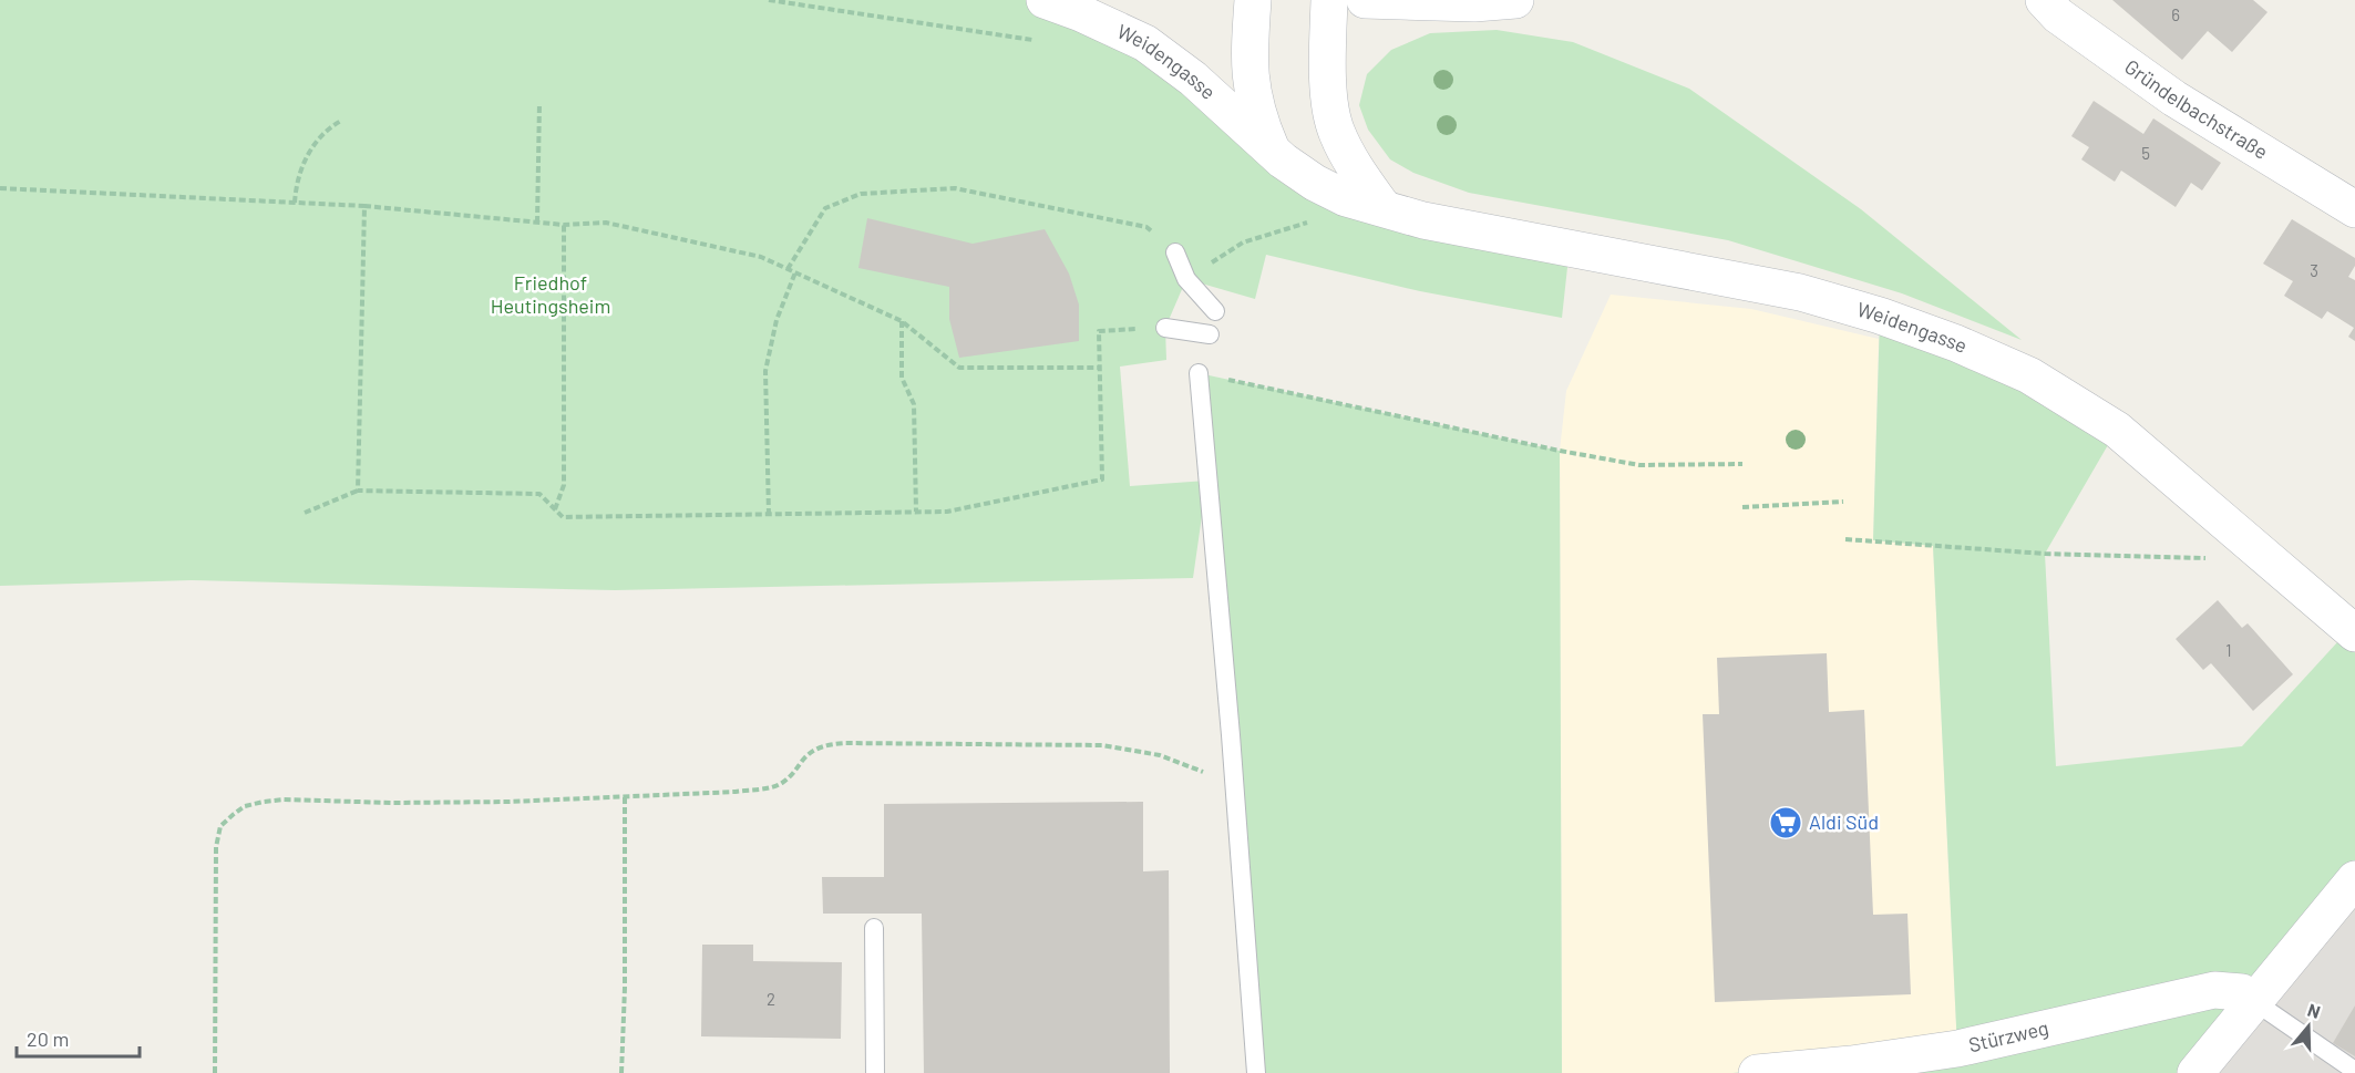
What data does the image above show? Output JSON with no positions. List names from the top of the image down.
{
  "streets": {
    "street": ["Weidengasse", "Gründelbachstraße", "Stürzweg"]
  },
  "parks": ["Friedhof Heutingsheim"],
  "places": {
    "supermarket": ["Aldi Süd"]
  },
  "house_numbers": [
    "6",
    "5",
    "3",
    "1",
    "2"
  ],
  "scale_bar": "20 m",
  "north": "top"
}
